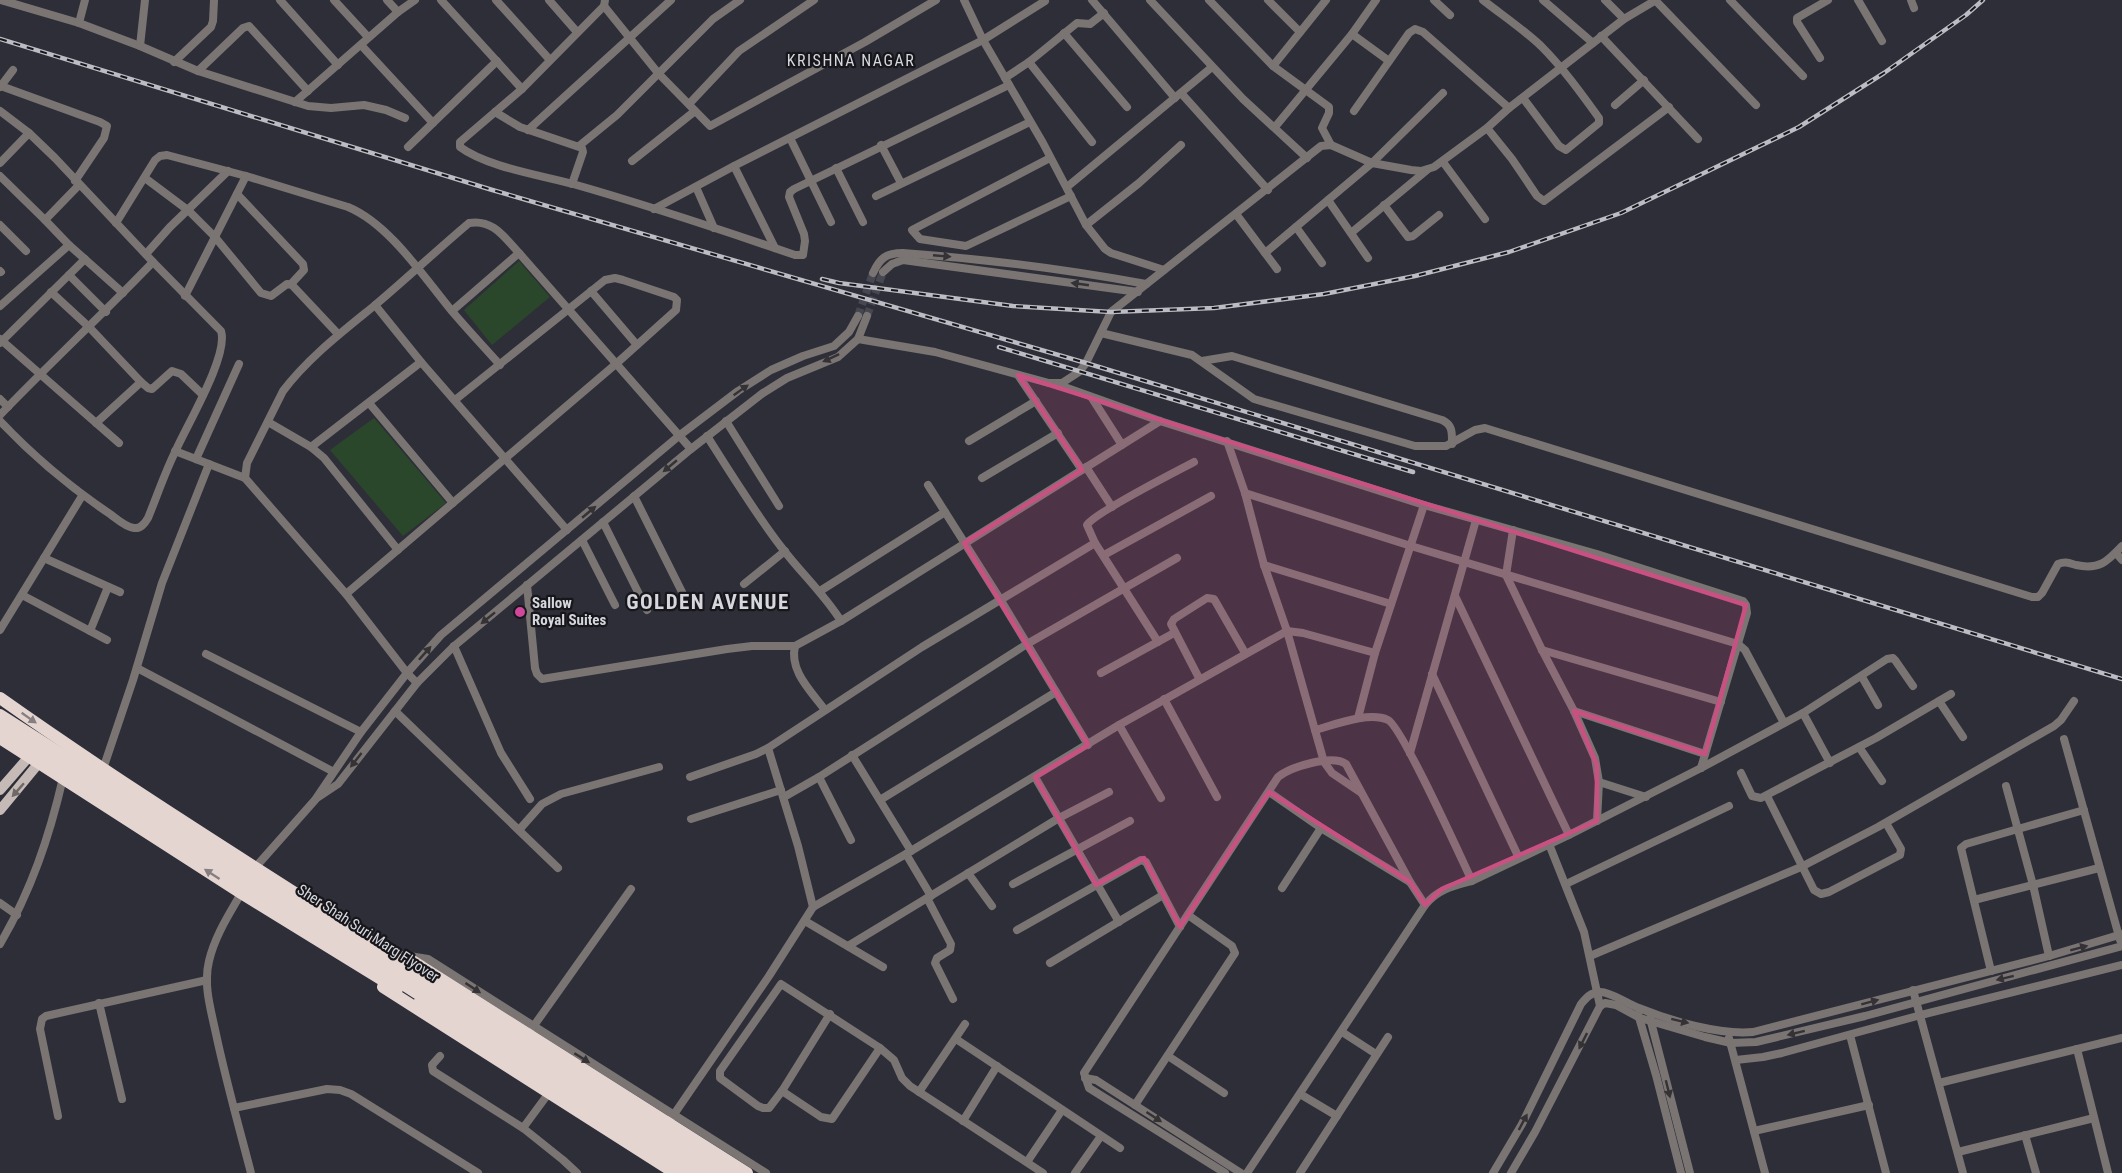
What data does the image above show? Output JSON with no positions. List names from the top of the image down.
{
  "streets": {
    "highway": ["Sher Shah Suri Marg Flyover"]
  },
  "districts": ["KRISHNA NAGAR", "GOLDEN AVENUE"],
  "places": ["Sallow Royal Suites"]
}
